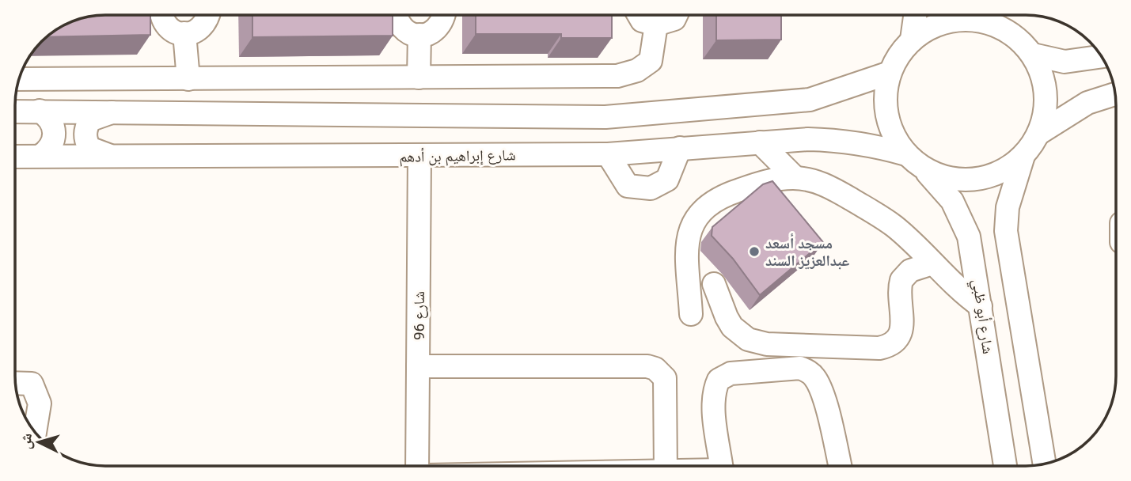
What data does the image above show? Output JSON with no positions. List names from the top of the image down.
{
  "streets": {
    "street": ["شارع إبراهيم بن أدهم", "شارع 96", "شارع أبو ظبي"]
  },
  "crossings": [
    ["شارع إبراهيم بن أدهم", "شارع 96"],
    ["شارع إبراهيم بن أدهم", "شارع أبو ظبي"]
  ],
  "places": ["مسجد أسعد عبدالعزيز السند"],
  "north": "left"
}
